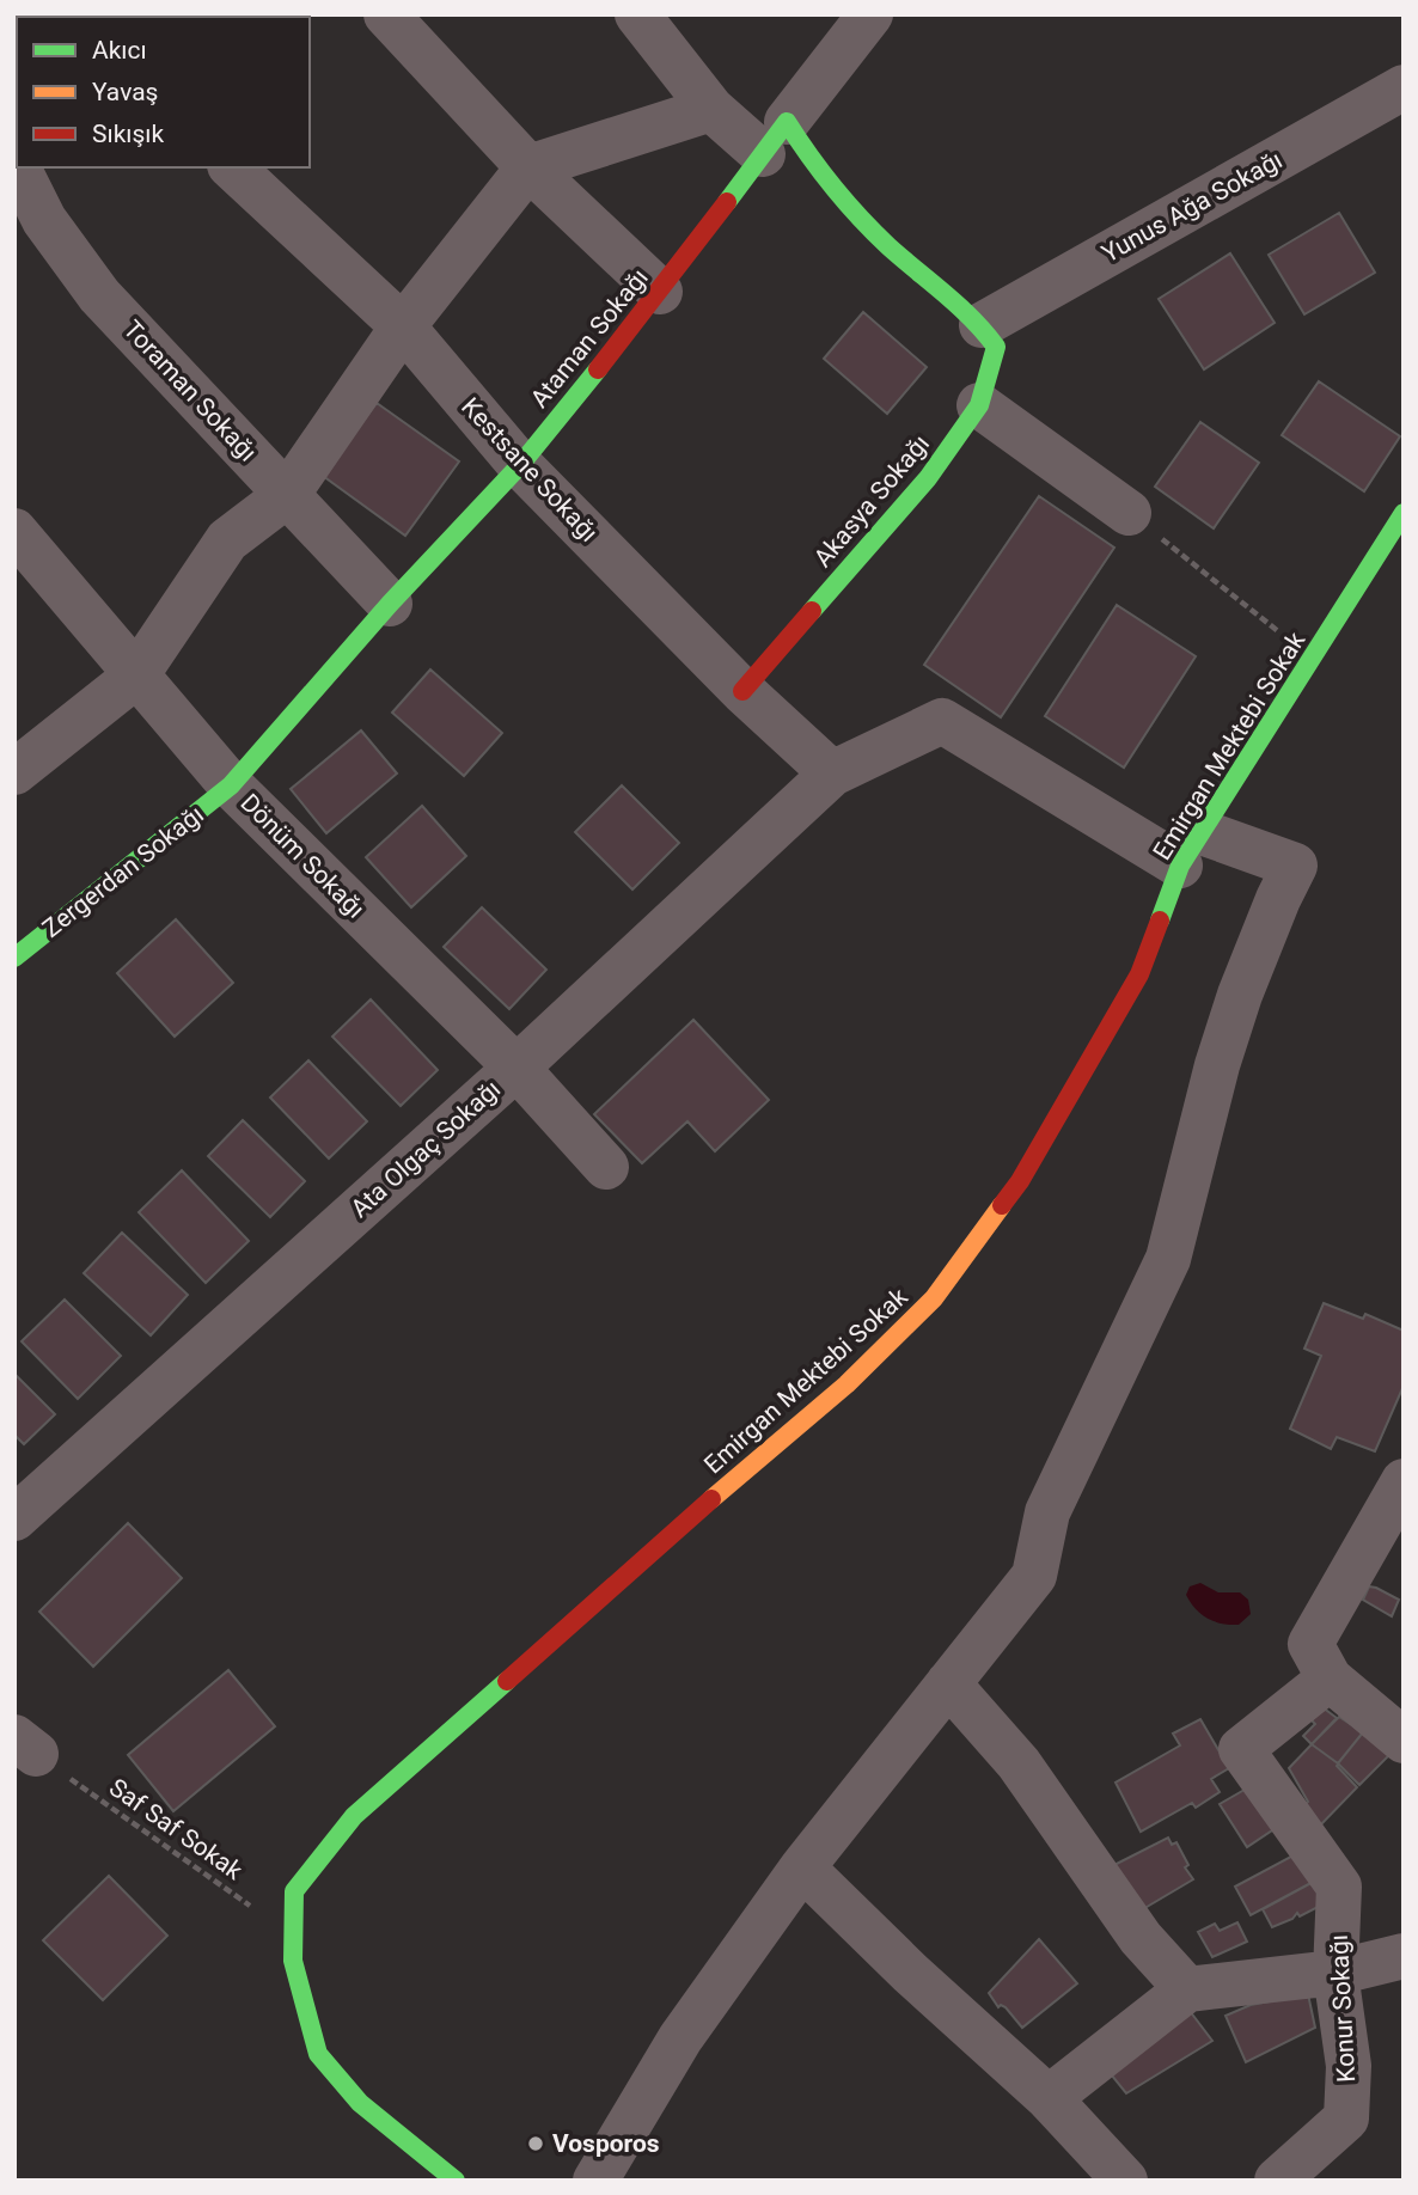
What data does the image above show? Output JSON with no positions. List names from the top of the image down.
{
  "streets": {
    "street": [
      "Yunus Ağa Sokağı",
      "Ataman Sokağı",
      "Toraman Sokağı",
      "Kestsane Sokağı",
      "Akasya Sokağı",
      "Emirgan Mektebi Sokak",
      "Dönüm Sokağı",
      "Zergerdan Sokağı",
      "Ata Olgaç Sokağı",
      "Konur Sokağı"
    ],
    "path": ["Saf Saf Sokak"]
  },
  "crossings": [
    ["Yunus Ağa Sokağı", "Akasya Sokağı"],
    ["Ataman Sokağı", "Toraman Sokağı"],
    ["Ataman Sokağı", "Kestsane Sokağı"],
    ["Ataman Sokağı", "Dönüm Sokağı"],
    ["Ataman Sokağı", "Zergerdan Sokağı"],
    ["Kestsane Sokağı", "Akasya Sokağı"],
    ["Kestsane Sokağı", "Ata Olgaç Sokağı"],
    ["Emirgan Mektebi Sokak", "Ata Olgaç Sokağı"],
    ["Emirgan Mektebi Sokak", "Saf Saf Sokak"],
    ["Dönüm Sokağı", "Zergerdan Sokağı"],
    ["Dönüm Sokağı", "Ata Olgaç Sokağı"]
  ],
  "places": ["Vosporos"],
  "legend": ["Akıcı", "Yavaş", "Sıkışık"]
}
